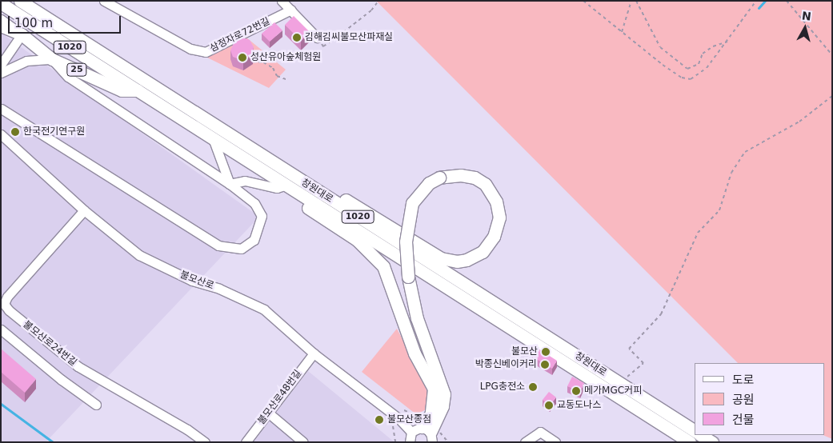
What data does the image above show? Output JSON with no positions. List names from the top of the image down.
{
  "streets": {
    "main road": ["1020", "25", "창원대로"],
    "street": [
      "삼정자로72번길",
      "불모산로",
      "불모산로24번길",
      "불모산로48번길"
    ]
  },
  "crossings": [
    ["불모산로", "불모산로24번길"],
    ["불모산로", "불모산로48번길"]
  ],
  "places": [
    "김해김씨불모산파재실",
    "성산유아숲체험원",
    "한국전기연구원",
    "불모산",
    "박종신베이커리",
    "LPG충전소",
    "메가MGC커피",
    "교동도나스",
    "불모산종점"
  ],
  "legend": ["도로", "공원", "건물"],
  "scale_bar": "100 m",
  "north": "top"
}
